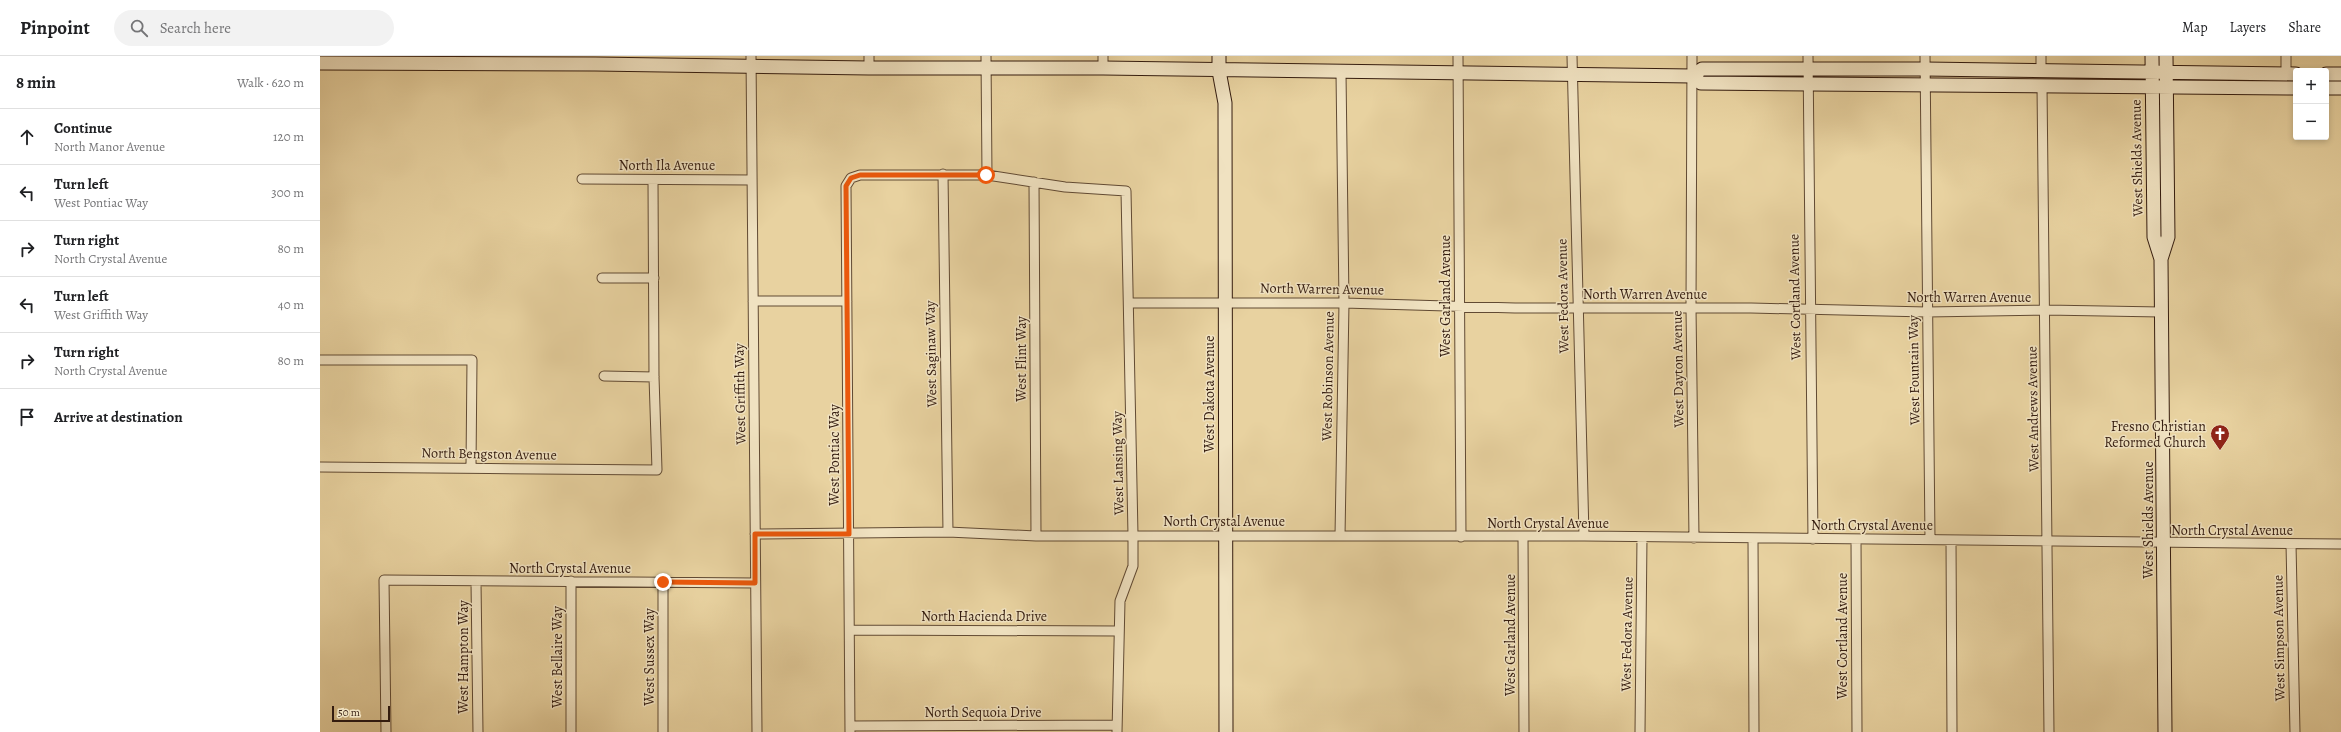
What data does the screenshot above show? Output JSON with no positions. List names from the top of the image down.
{
  "streets": {
    "main road": ["West Shields Avenue", "West Dakota Avenue"],
    "street": [
      "North Ila Avenue",
      "North Warren Avenue",
      "West Garland Avenue",
      "West Fedora Avenue",
      "West Cortland Avenue",
      "West Saginaw Way",
      "West Flint Way",
      "West Dayton Avenue",
      "West Fountain Way",
      "West Robinson Avenue",
      "West Griffith Way",
      "West Andrews Avenue",
      "North Bengston Avenue",
      "West Pontiac Way",
      "West Lansing Way",
      "North Crystal Avenue",
      "North Hacienda Drive",
      "West Simpson Avenue",
      "West Hampton Way",
      "West Bellaire Way",
      "West Sussex Way",
      "North Sequoia Drive"
    ]
  },
  "crossings": [
    ["West Shields Avenue", "North Warren Avenue"],
    ["West Shields Avenue", "North Crystal Avenue"],
    ["North Ila Avenue", "West Griffith Way"],
    ["North Warren Avenue", "West Garland Avenue"],
    ["North Warren Avenue", "West Fedora Avenue"],
    ["North Warren Avenue", "West Cortland Avenue"],
    ["North Warren Avenue", "West Dayton Avenue"],
    ["North Warren Avenue", "West Fountain Way"],
    ["North Warren Avenue", "West Robinson Avenue"],
    ["North Warren Avenue", "West Dakota Avenue"],
    ["North Warren Avenue", "West Andrews Avenue"],
    ["North Warren Avenue", "West Lansing Way"],
    ["West Garland Avenue", "North Crystal Avenue"],
    ["West Fedora Avenue", "North Crystal Avenue"],
    ["West Cortland Avenue", "North Crystal Avenue"],
    ["West Saginaw Way", "West Pontiac Way"],
    ["West Saginaw Way", "North Crystal Avenue"],
    ["West Flint Way", "West Lansing Way"],
    ["West Flint Way", "North Crystal Avenue"],
    ["West Dayton Avenue", "North Crystal Avenue"],
    ["West Fountain Way", "North Crystal Avenue"],
    ["West Robinson Avenue", "North Crystal Avenue"],
    ["West Griffith Way", "North Crystal Avenue"],
    ["West Dakota Avenue", "North Crystal Avenue"],
    ["West Andrews Avenue", "North Crystal Avenue"],
    ["West Pontiac Way", "North Crystal Avenue"],
    ["West Pontiac Way", "North Hacienda Drive"],
    ["West Pontiac Way", "North Sequoia Drive"],
    ["West Lansing Way", "North Crystal Avenue"],
    ["West Lansing Way", "North Hacienda Drive"],
    ["West Lansing Way", "North Sequoia Drive"],
    ["North Crystal Avenue", "West Simpson Avenue"],
    ["North Crystal Avenue", "West Hampton Way"],
    ["North Crystal Avenue", "West Bellaire Way"],
    ["North Crystal Avenue", "West Sussex Way"]
  ],
  "places": {
    "church": ["Fresno Christian Reformed Church"]
  },
  "scale_bar": "50 m",
  "page": {
    "header": "Pinpoint",
    "search": "Search here",
    "nav": ["Map", "Layers", "Share"],
    "heading": ["8 min", "Walk · 620 m"],
    "map_buttons": ["+", "−"],
    "list": [
      ["Continue", "North Manor Avenue", "120 m"],
      ["Turn left", "West Pontiac Way", "300 m"],
      ["Turn right", "North Crystal Avenue", "80 m"],
      ["Turn left", "West Griffith Way", "40 m"],
      ["Turn right", "North Crystal Avenue", "80 m"],
      "Arrive at destination"
    ],
    "scale": "50 m"
  }
}
